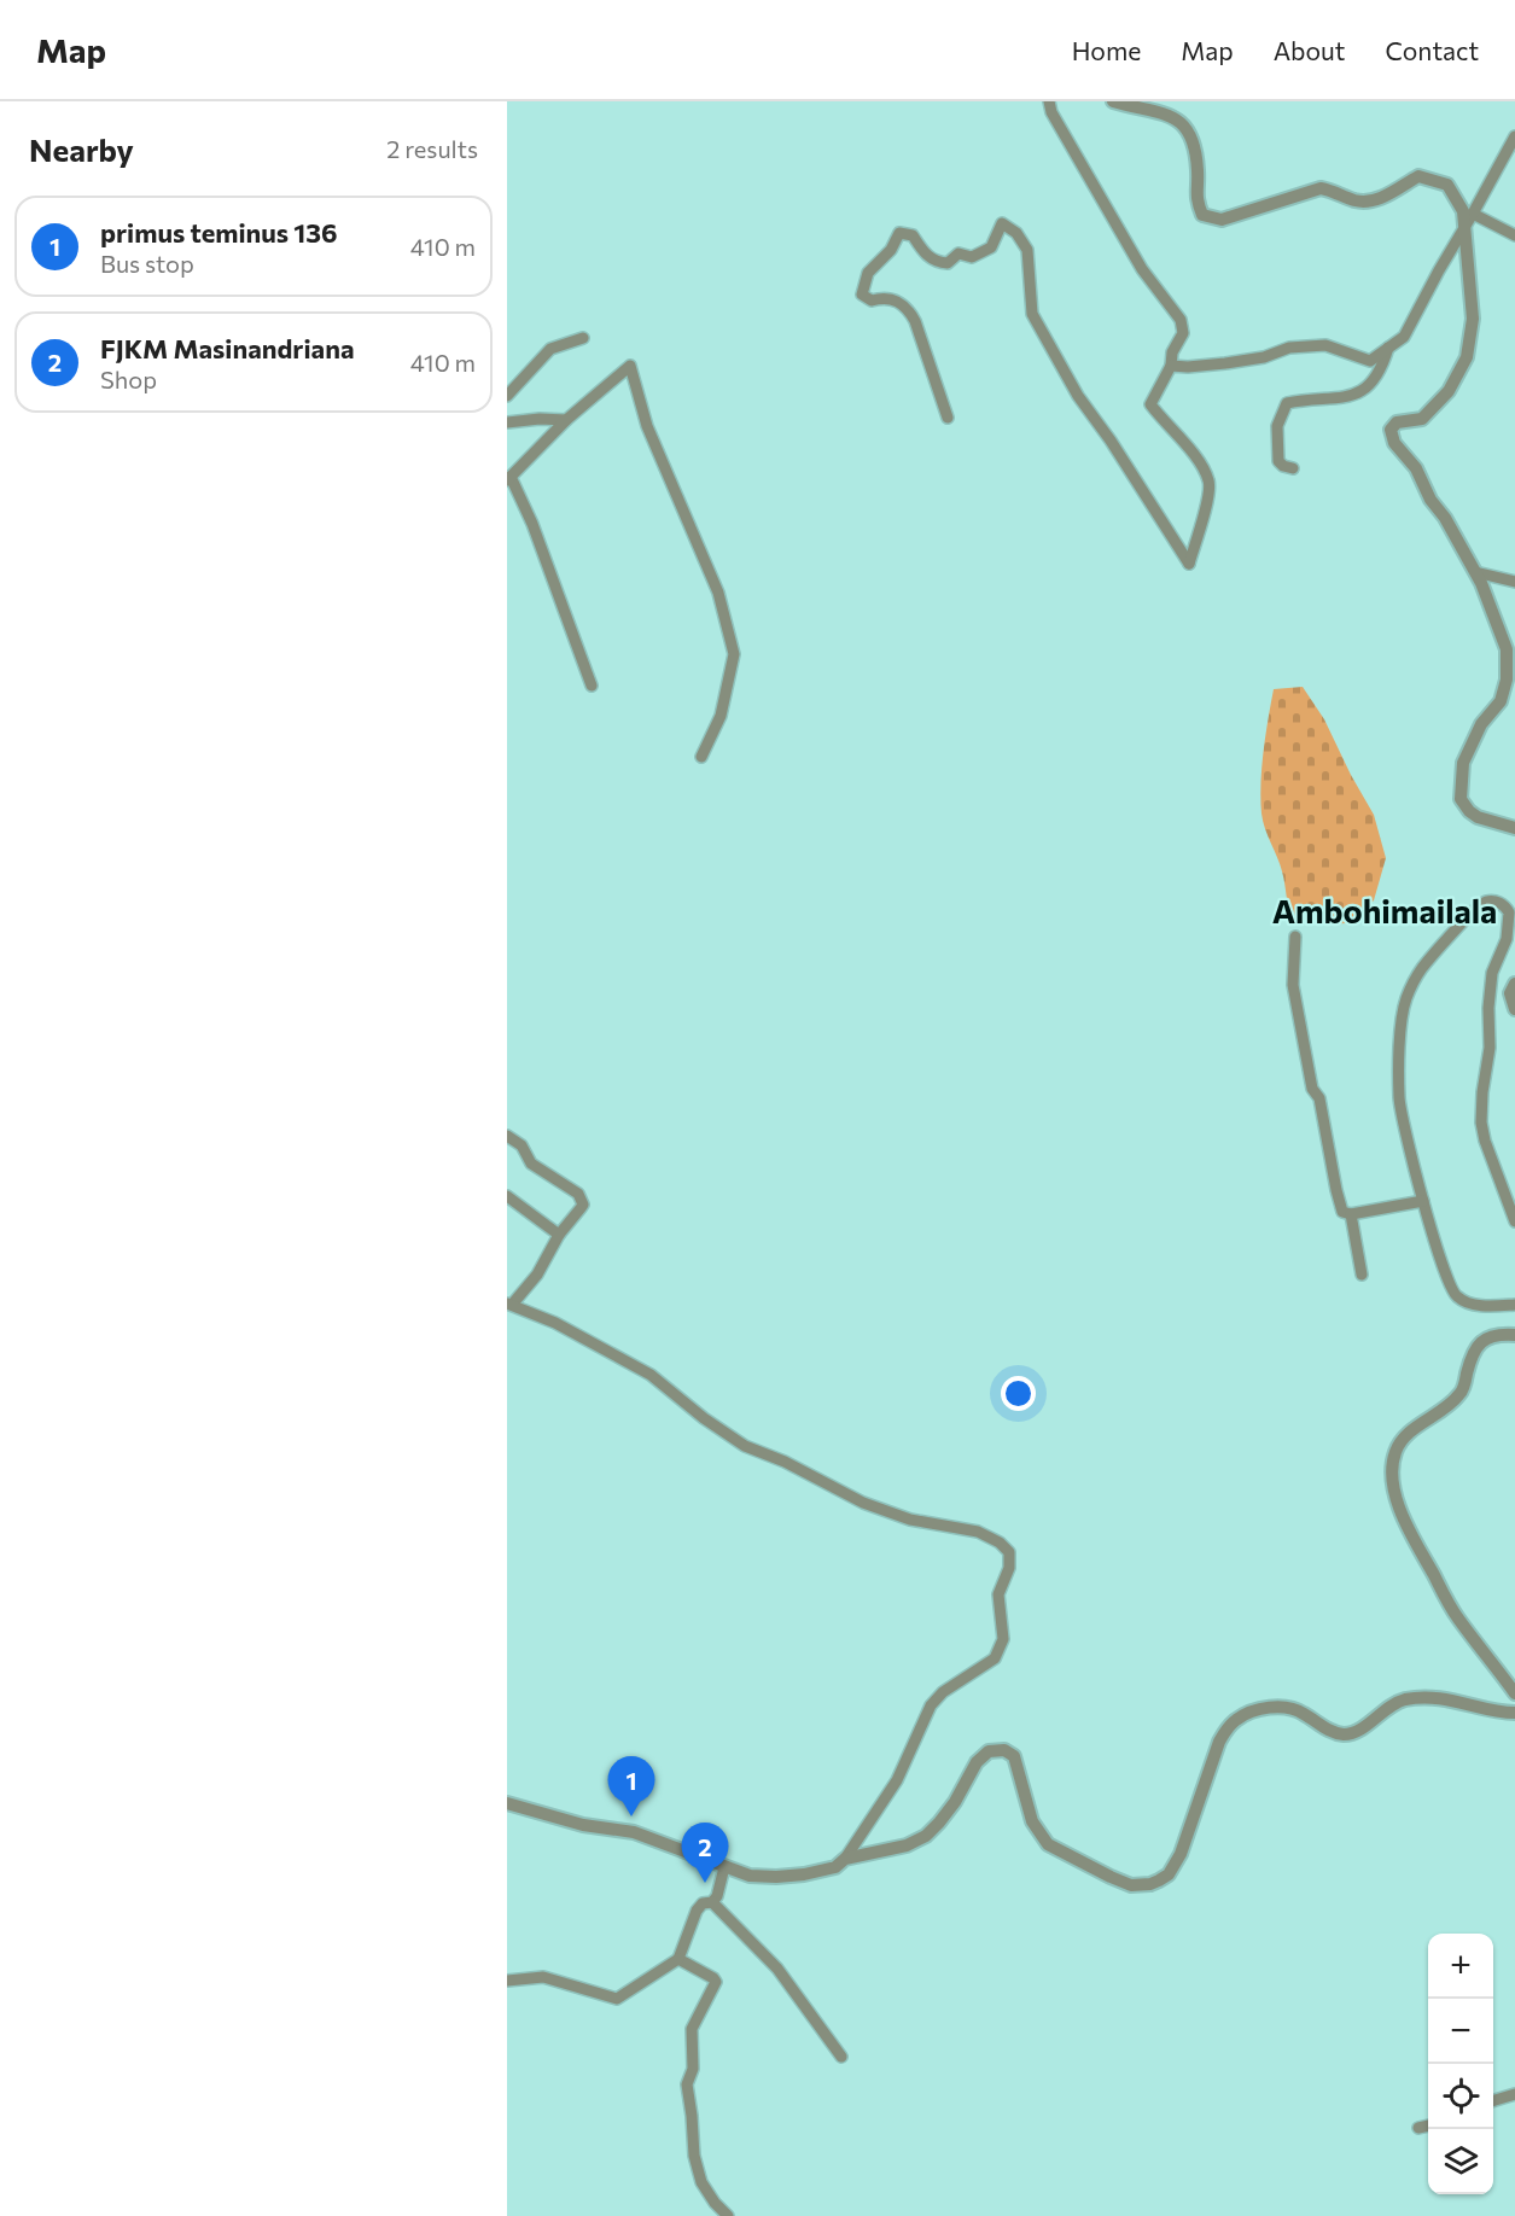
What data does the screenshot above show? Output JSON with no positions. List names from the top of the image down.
{
  "districts": ["Ambohimailala"],
  "page": {
    "header": "Map",
    "nav": [
      "Home",
      "Map",
      "About",
      "Contact"
    ],
    "heading": ["Nearby", "2 results"],
    "list": [
      {
        "mark": "1",
        "name": "primus teminus 136",
        "note": "Bus stop",
        "value": "410 m"
      },
      {
        "mark": "2",
        "name": "FJKM Masinandriana",
        "note": "Shop",
        "value": "410 m"
      }
    ],
    "pins": ["1", "2"],
    "map_buttons": ["+", "−"]
  }
}
